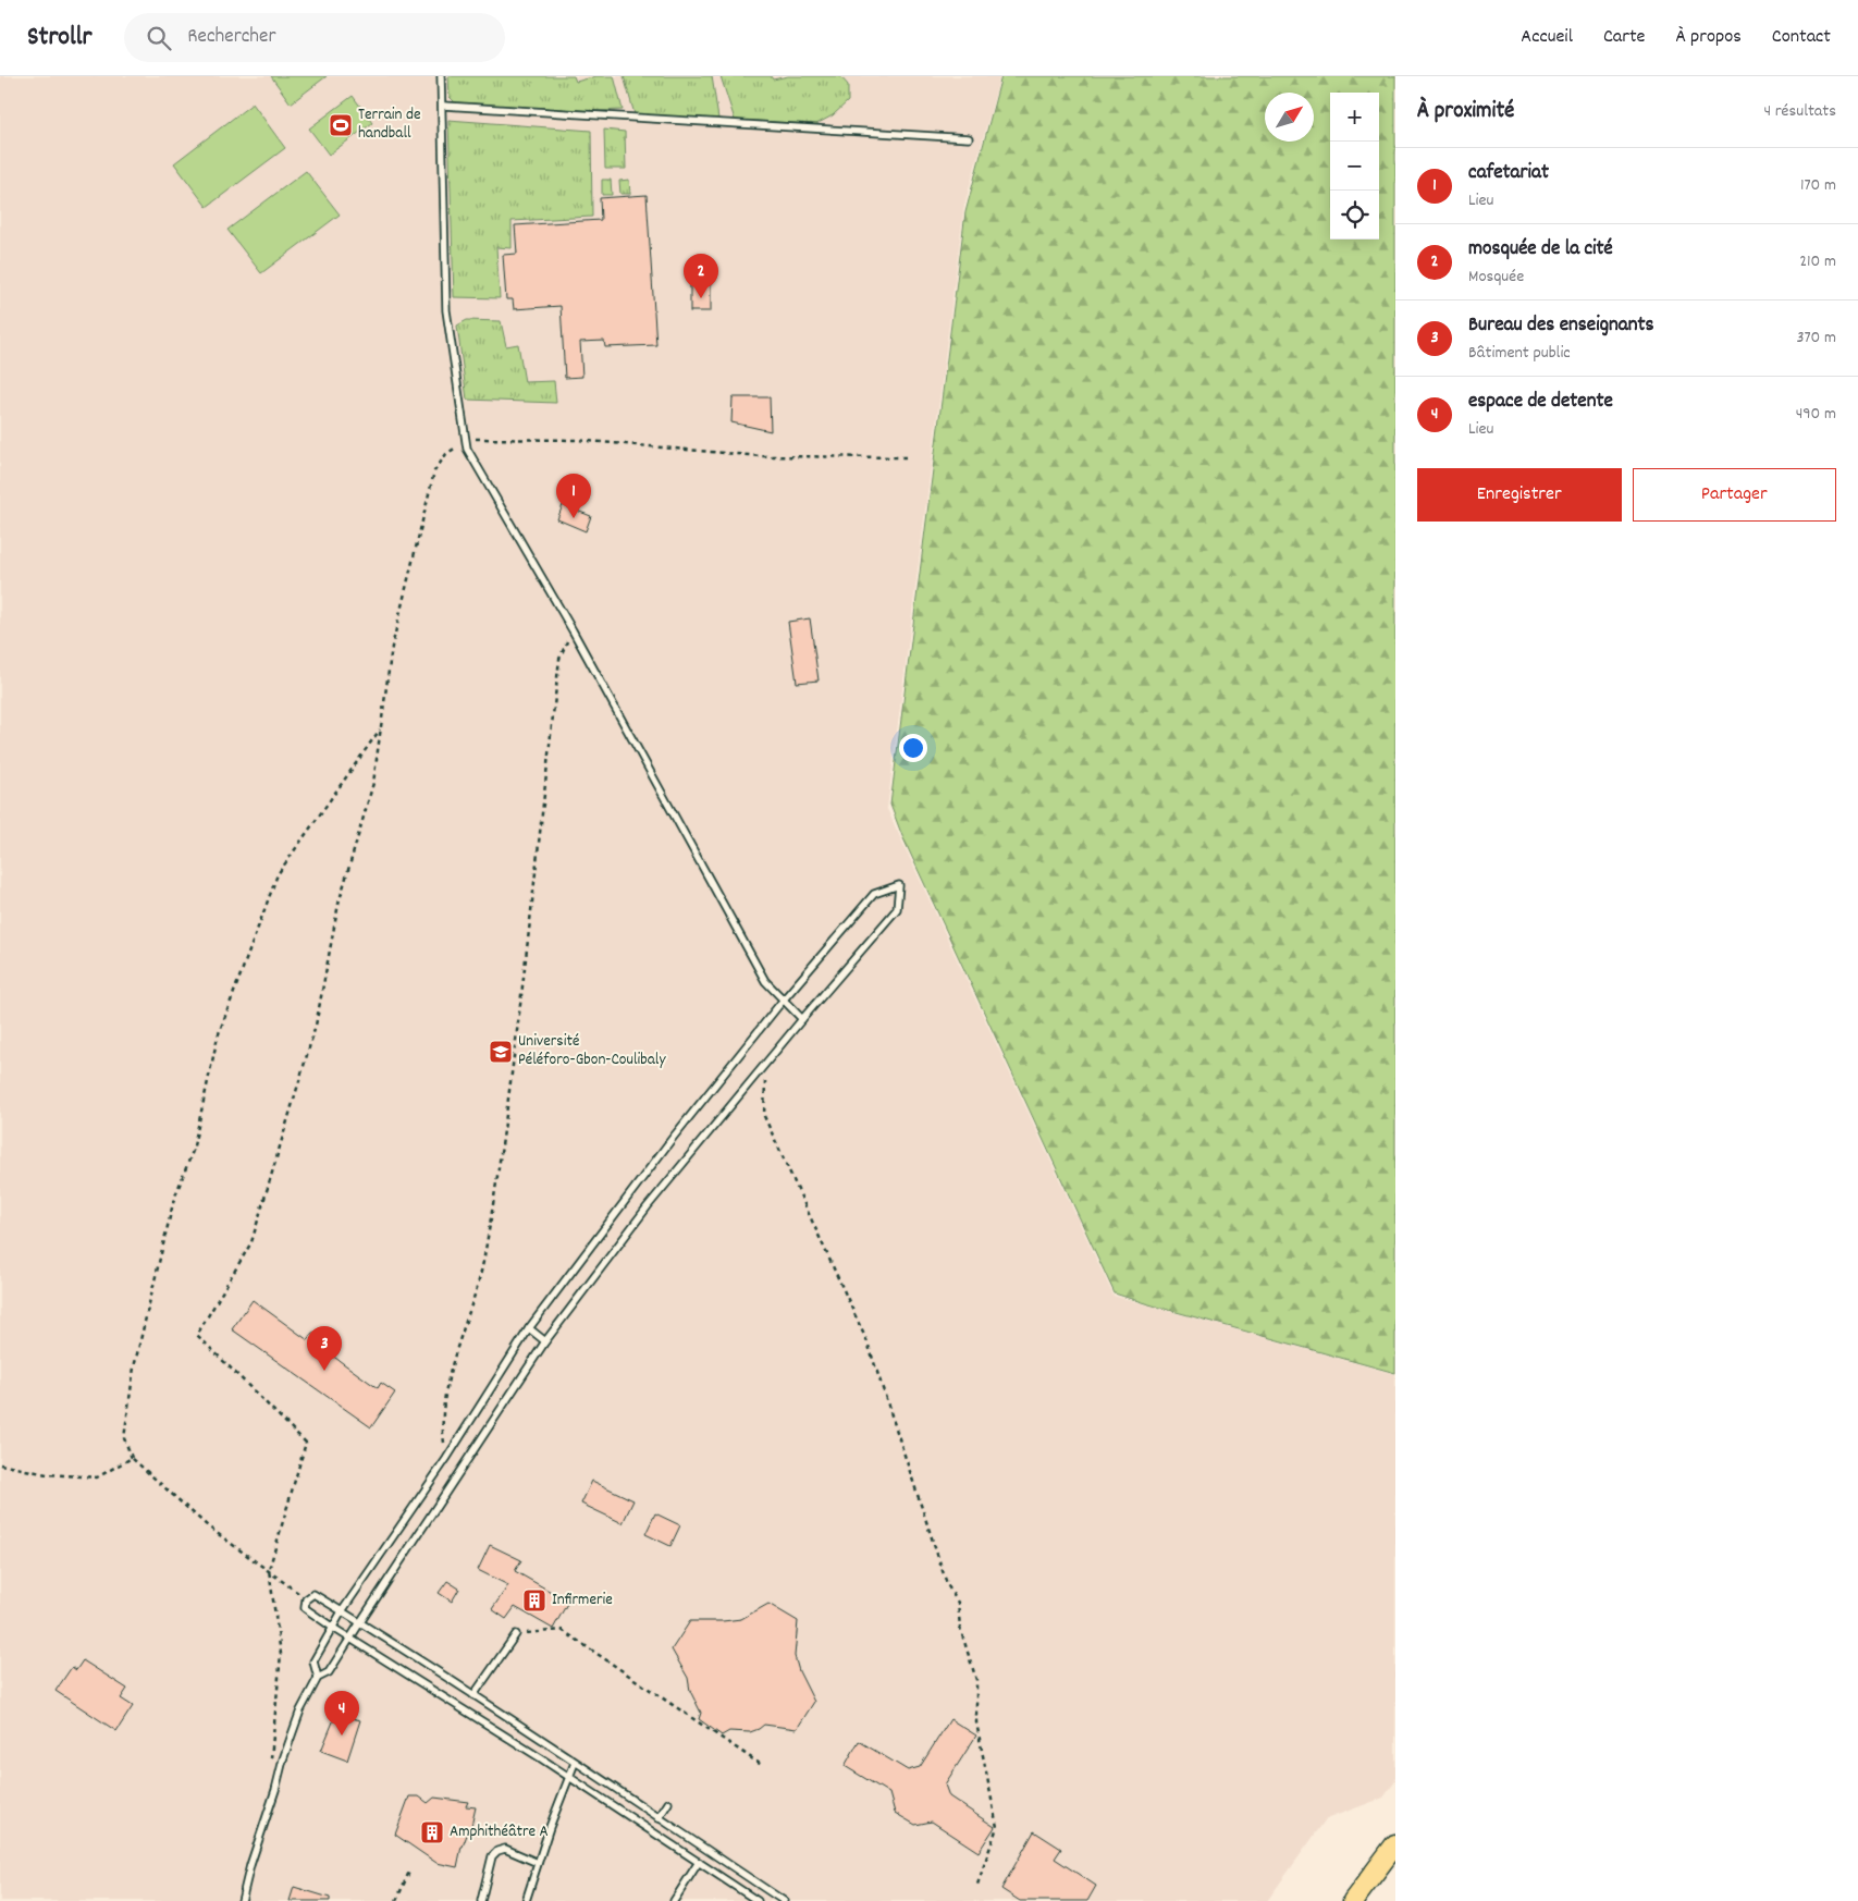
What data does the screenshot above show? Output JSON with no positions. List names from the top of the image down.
{
  "places": {
    "sports": ["Terrain de handball"],
    "school or university": ["Université Péléforo-Gbon-Coulibaly"],
    "building": ["Infirmerie", "Amphithéâtre A"]
  },
  "north": "top right",
  "page": {
    "header": "Strollr",
    "search": "Rechercher",
    "nav": [
      "Accueil",
      "Carte",
      "À propos",
      "Contact"
    ],
    "heading": ["À proximité", "4 résultats"],
    "map_buttons": ["+", "−"],
    "list": [
      {
        "mark": "1",
        "name": "cafetariat",
        "note": "Lieu",
        "value": "170 m"
      },
      {
        "mark": "2",
        "name": "mosquée de la cité",
        "note": "Mosquée",
        "value": "210 m"
      },
      {
        "mark": "3",
        "name": "Bureau des enseignants",
        "note": "Bâtiment public",
        "value": "370 m"
      },
      {
        "mark": "4",
        "name": "espace de detente",
        "note": "Lieu",
        "value": "490 m"
      }
    ],
    "pins": [
      "2",
      "1",
      "3",
      "4"
    ],
    "buttons": ["Enregistrer", "Partager"]
  }
}
